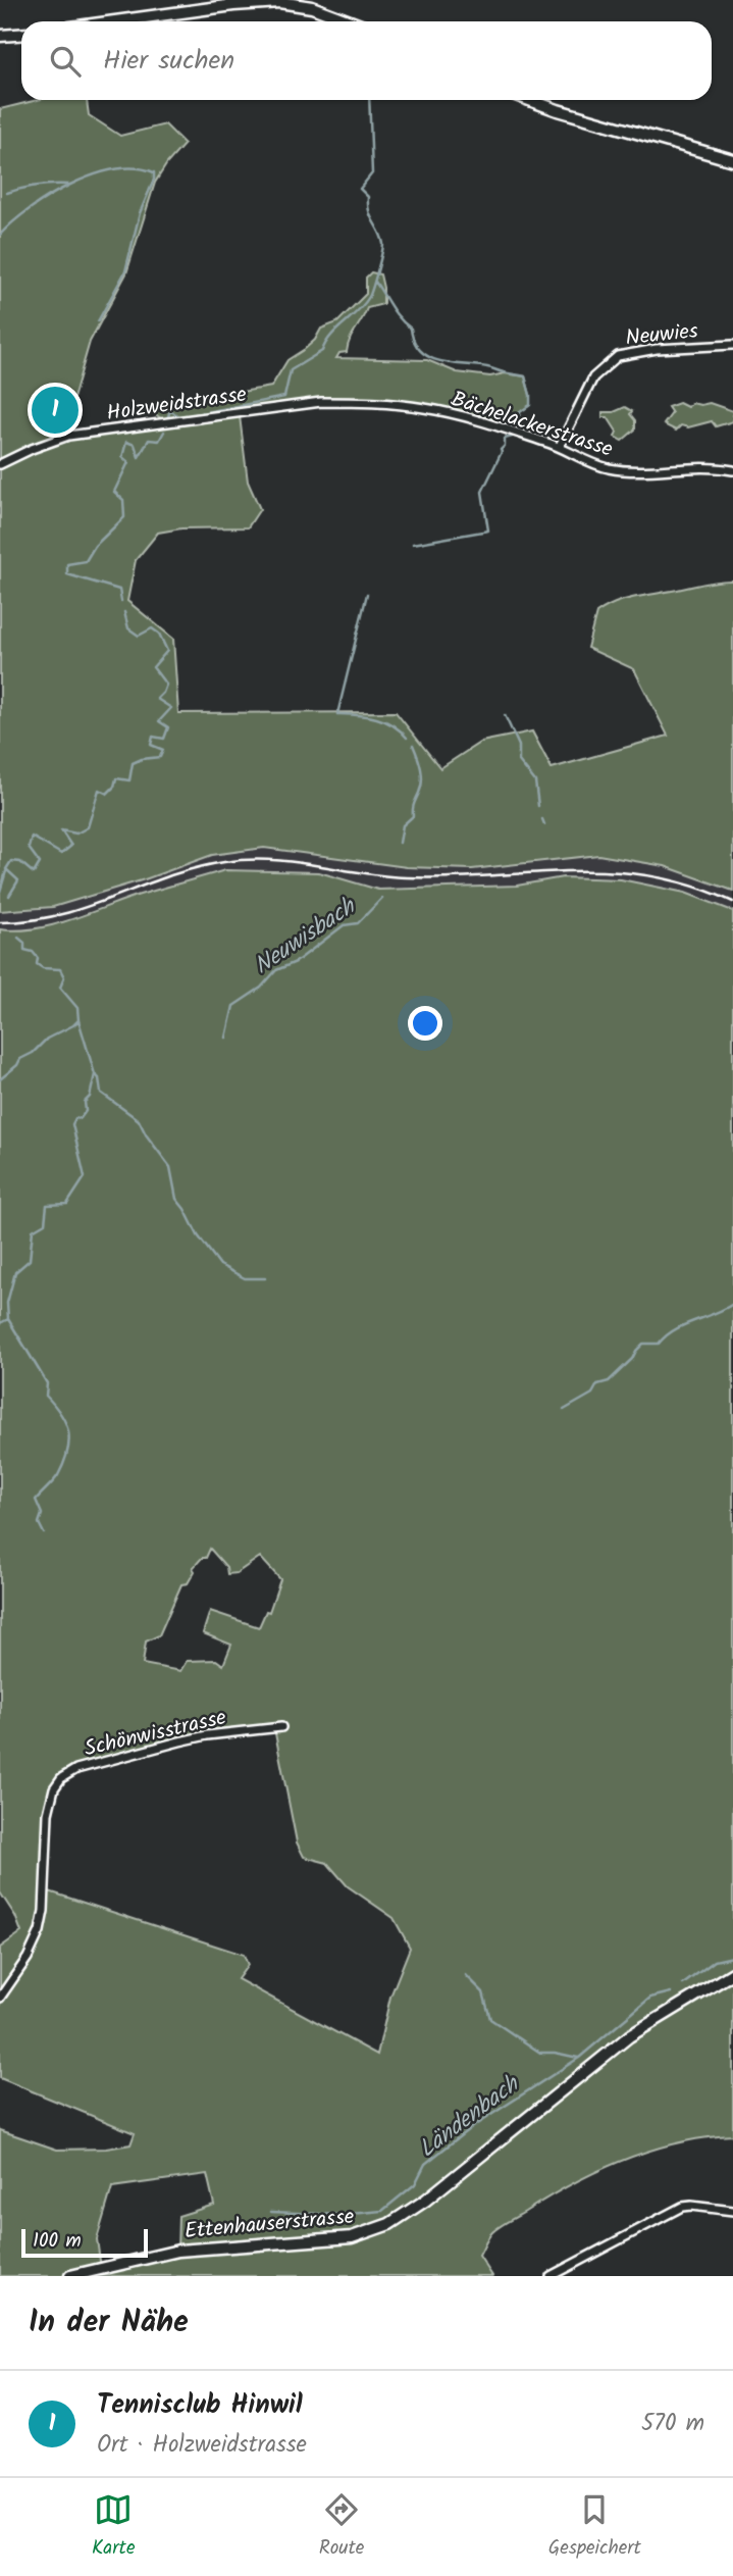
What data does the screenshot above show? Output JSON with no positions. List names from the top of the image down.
{
  "streets": {
    "street": [
      "Neuwies",
      "Holzweidstrasse",
      "Bächelackerstrasse",
      "Schönwisstrasse",
      "Ettenhauserstrasse"
    ]
  },
  "crossings": [
    ["Neuwies", "Bächelackerstrasse"],
    ["Holzweidstrasse", "Bächelackerstrasse"]
  ],
  "water": ["Neuwisbach", "Ländenbach"],
  "scale_bar": "100 m",
  "page": {
    "search": "Hier suchen",
    "pins": "1",
    "scale": "100 m",
    "heading": "In der Nähe",
    "list": [
      {
        "mark": "1",
        "name": "Tennisclub Hinwil",
        "note": "Ort · Holzweidstrasse",
        "value": "570 m"
      }
    ],
    "nav": ["Karte", "Route", "Gespeichert"]
  }
}
